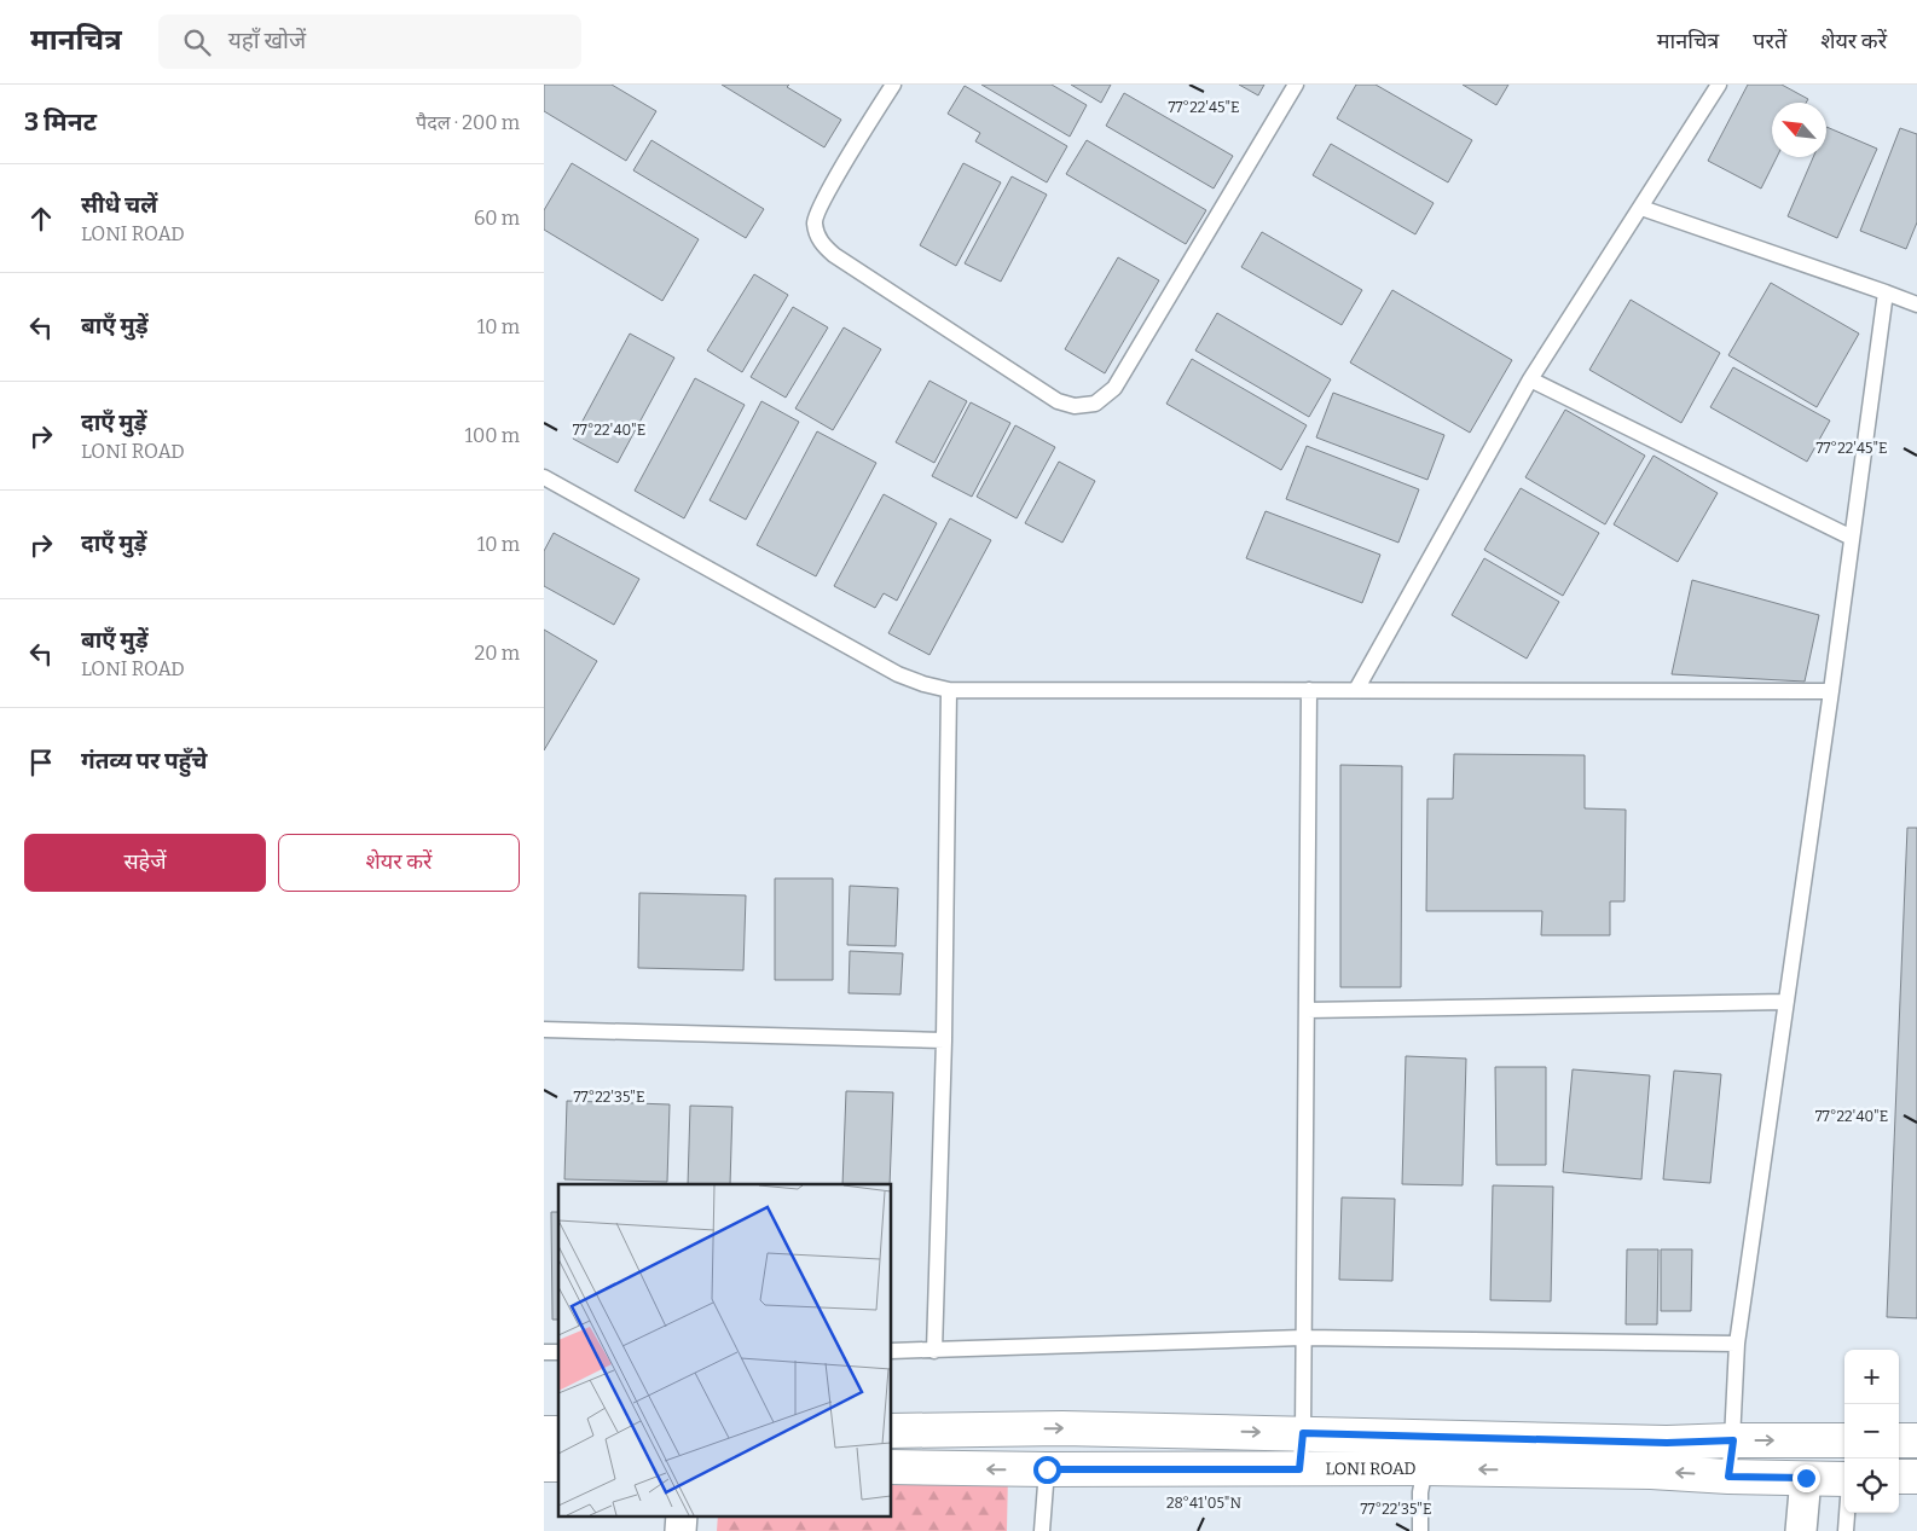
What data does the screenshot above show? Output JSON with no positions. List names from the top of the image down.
{
  "streets": {
    "street": ["LONI ROAD"]
  },
  "north": "top left",
  "page": {
    "header": "मानचित्र",
    "search": "यहाँ खोजें",
    "nav": ["मानचित्र", "परतें", "शेयर करें"],
    "heading": ["3 मिनट", "पैदल · 200 m"],
    "list": [
      ["सीधे चलें", "LONI ROAD", "60 m"],
      ["बाएँ मुड़ें", "10 m"],
      ["दाएँ मुड़ें", "LONI ROAD", "100 m"],
      ["दाएँ मुड़ें", "10 m"],
      ["बाएँ मुड़ें", "LONI ROAD", "20 m"],
      "गंतव्य पर पहुँचे"
    ],
    "buttons": ["सहेजें", "शेयर करें"],
    "map_buttons": ["+", "−"]
  },
  "coordinates": [
    "77°22'45\"E",
    "77°22'40\"E",
    "77°22'35\"E",
    "28°41'05\"N"
  ]
}
